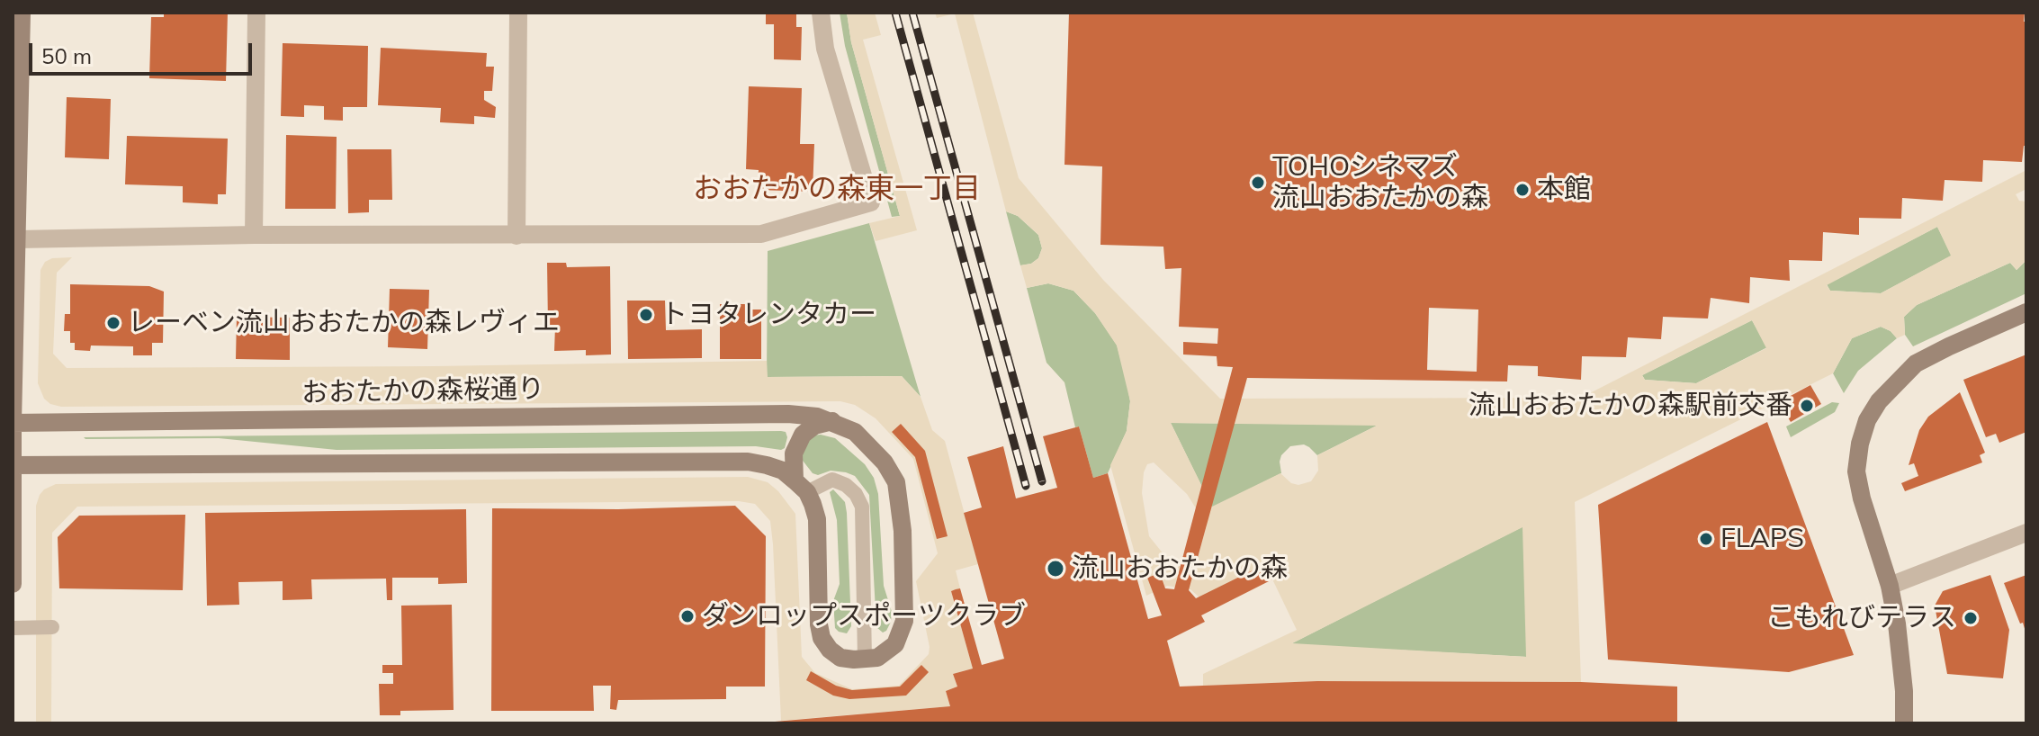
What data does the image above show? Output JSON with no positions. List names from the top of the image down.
{
  "streets": {
    "street": ["おおたかの森桜通り"]
  },
  "districts": ["おおたかの森東一丁目"],
  "places": [
    "TOHOシネマズ 流山おおたかの森",
    "本館",
    "トヨタレンタカー",
    "レーベン流山おおたかの森レヴィエ",
    "流山おおたかの森駅前交番",
    "FLAPS",
    "流山おおたかの森",
    "ダンロップスポーツクラブ",
    "こもれびテラス"
  ],
  "scale_bar": "50 m"
}
